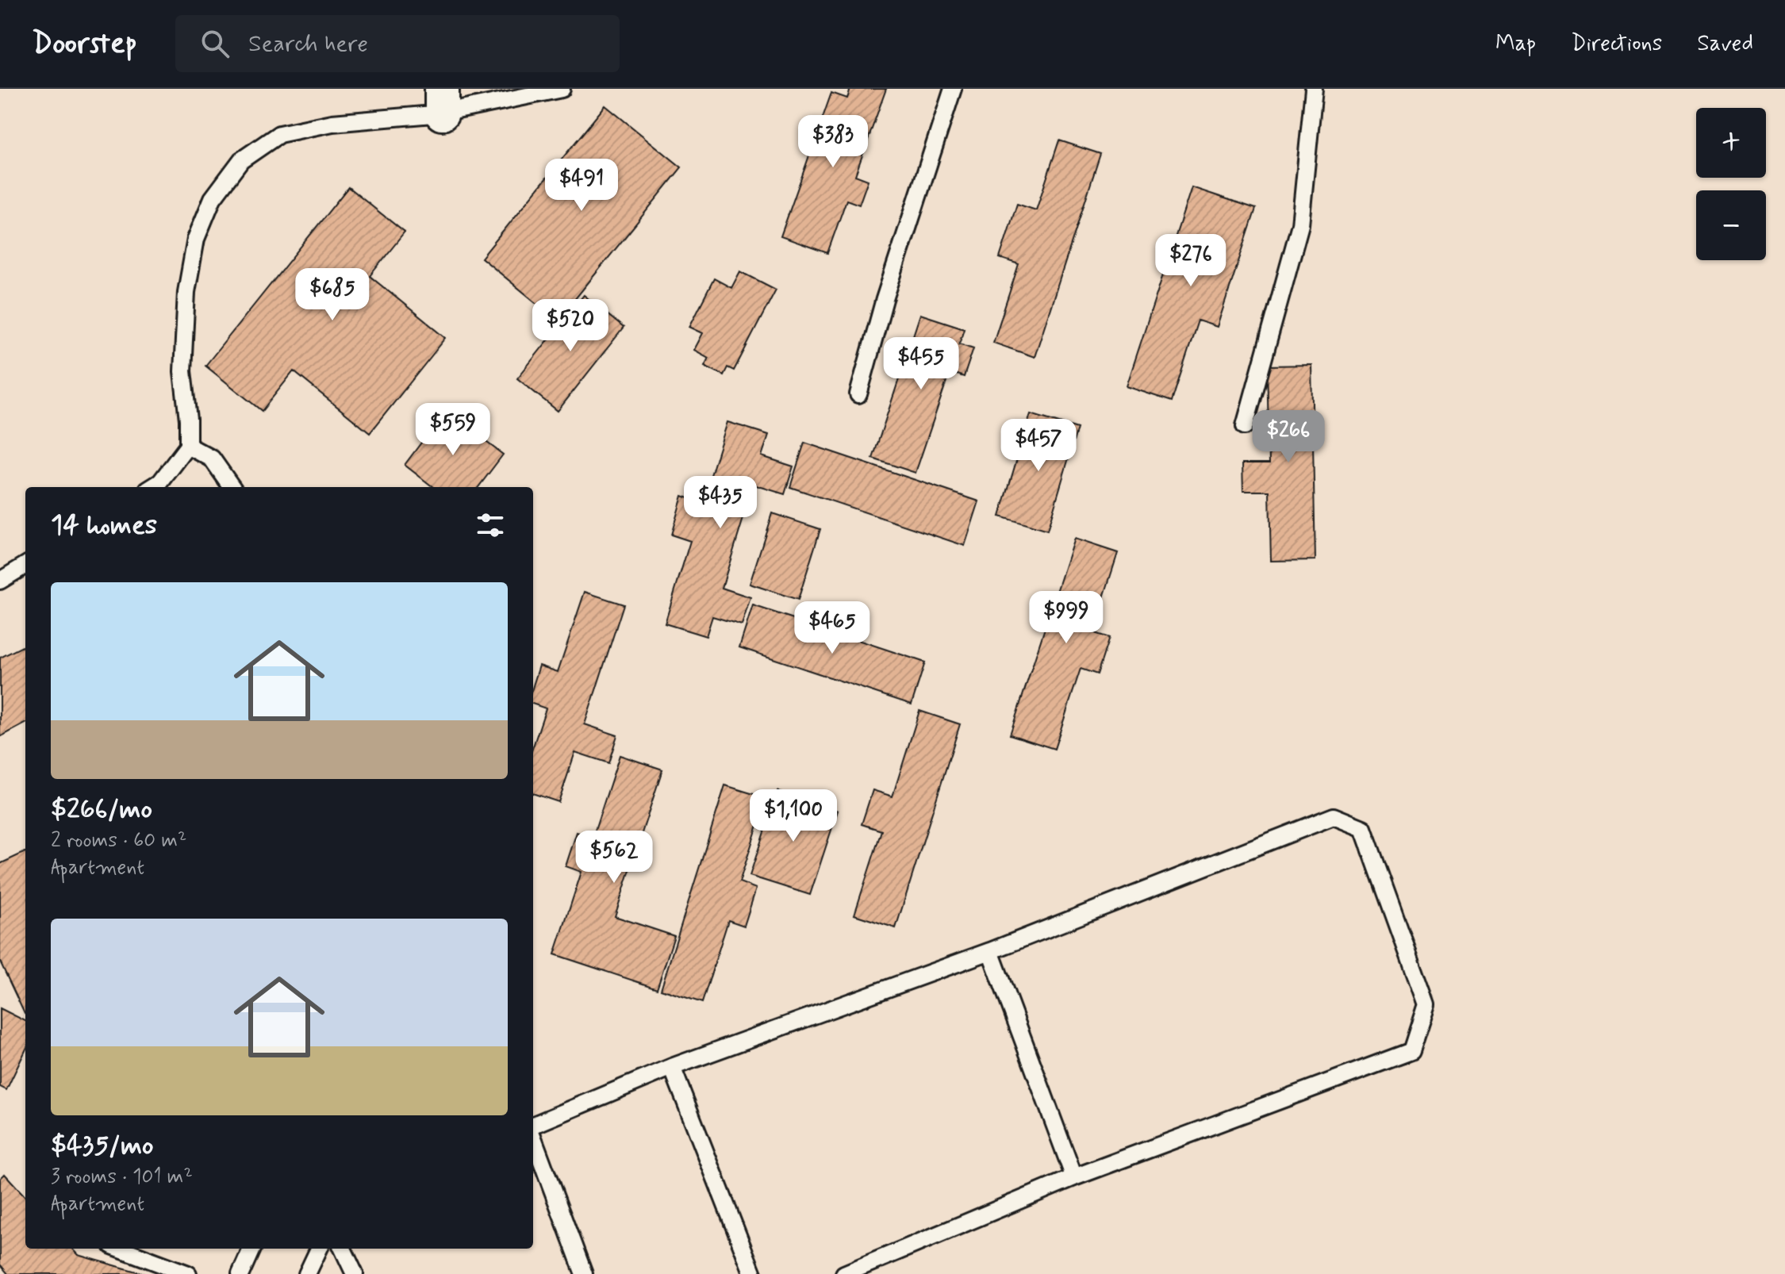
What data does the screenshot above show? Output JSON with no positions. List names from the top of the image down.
{
  "page": {
    "header": "Doorstep",
    "search": "Search here",
    "nav": ["Map", "Directions", "Saved"],
    "map_buttons": ["+", "−"],
    "price": [
      "$383",
      "$491",
      "$276",
      "$685",
      "$520",
      "$455",
      "$559",
      "$266",
      "$457",
      "$435",
      "$999",
      "$465",
      "$1,100",
      "$562"
    ],
    "heading": "14 homes",
    "list": [
      {
        "name": "$266/mo",
        "note": "2 rooms · 60 m² · Apartment"
      },
      {
        "name": "$435/mo",
        "note": "3 rooms · 101 m² · Apartment"
      }
    ]
  }
}
